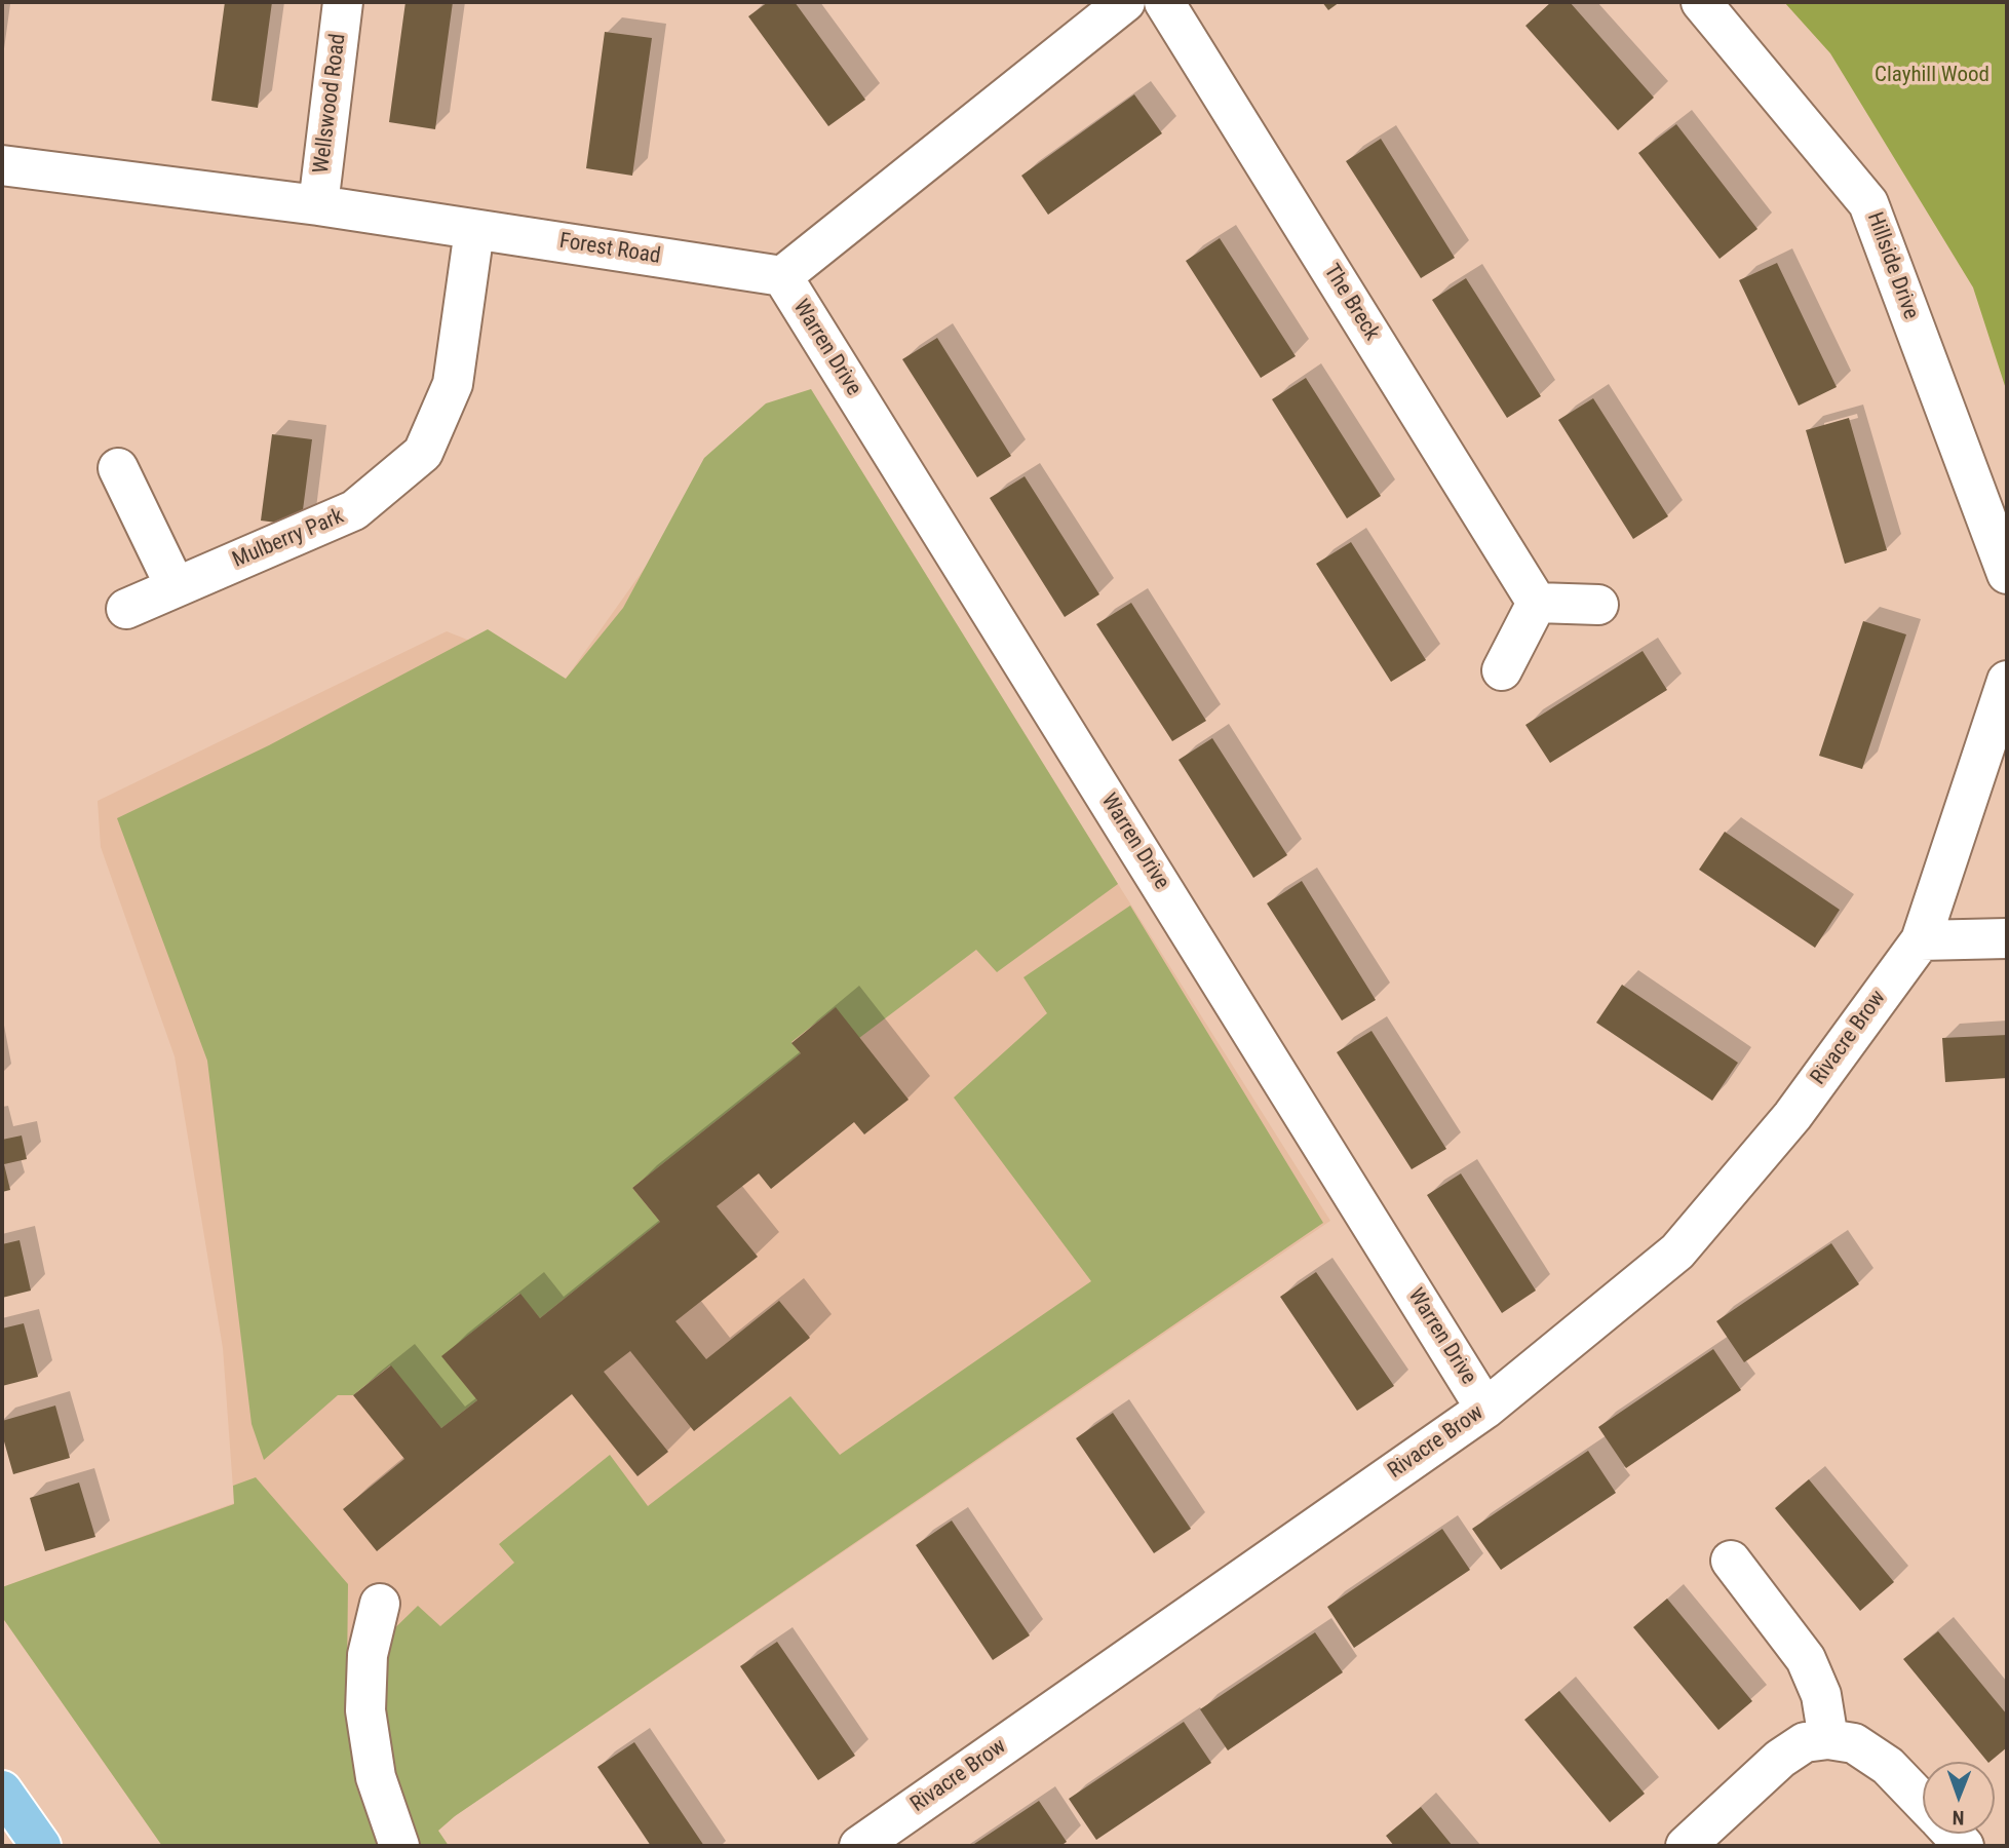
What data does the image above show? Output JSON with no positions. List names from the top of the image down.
{
  "streets": {
    "street": [
      "Wellswood Road",
      "Forest Road",
      "Hillside Drive",
      "The Breck",
      "Warren Drive",
      "Mulberry Park",
      "Rivacre Brow"
    ]
  },
  "crossings": [
    ["Wellswood Road", "Forest Road"],
    ["Forest Road", "Warren Drive"],
    ["Forest Road", "Mulberry Park"],
    ["Warren Drive", "Rivacre Brow"]
  ],
  "parks": ["Clayhill Wood"],
  "north": "bottom"
}
